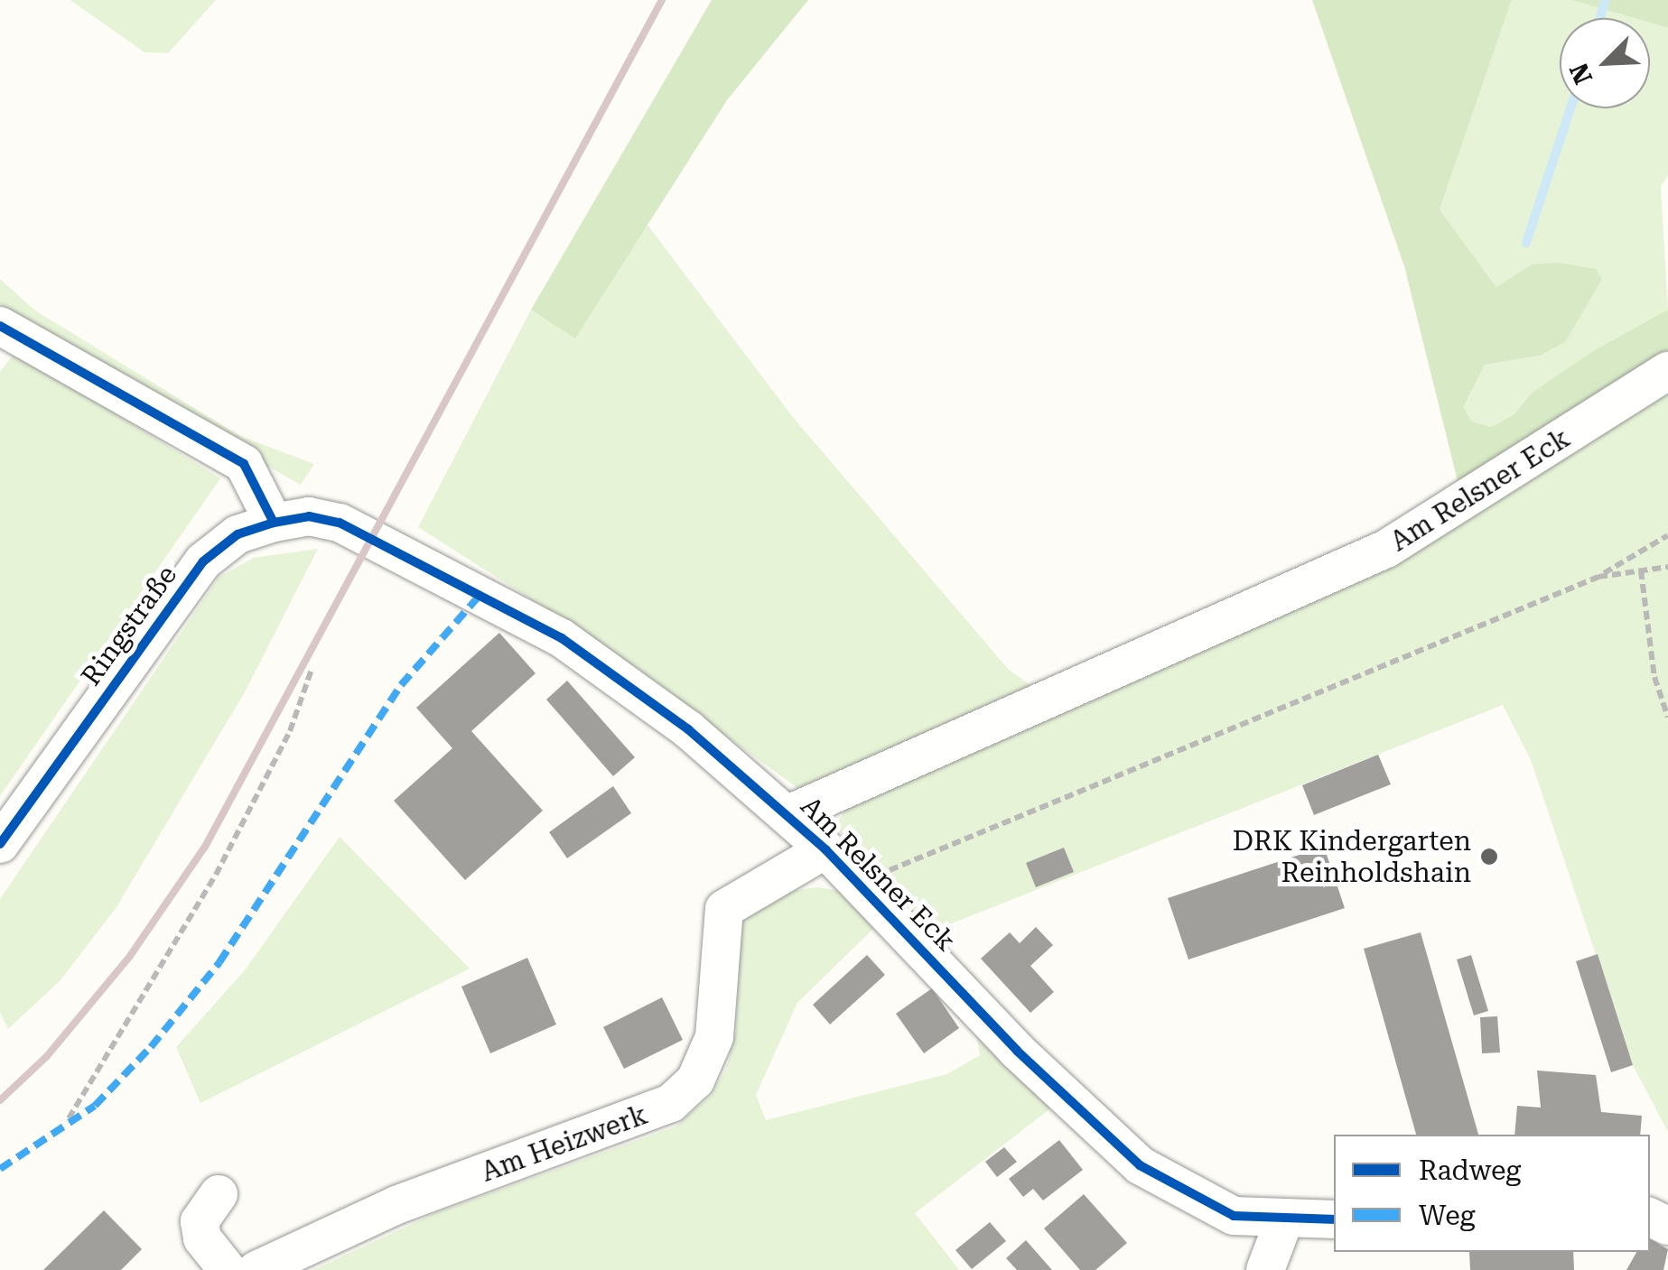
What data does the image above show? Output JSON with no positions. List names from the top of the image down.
{
  "streets": {
    "street": ["Am Relsner Eck", "Ringstraße", "Am Heizwerk"]
  },
  "crossings": [
    ["Am Relsner Eck", "Ringstraße"],
    ["Am Relsner Eck", "Am Heizwerk"]
  ],
  "places": ["DRK Kindergarten Reinholdshain"],
  "legend": ["Radweg", "Weg"],
  "north": "bottom left"
}
